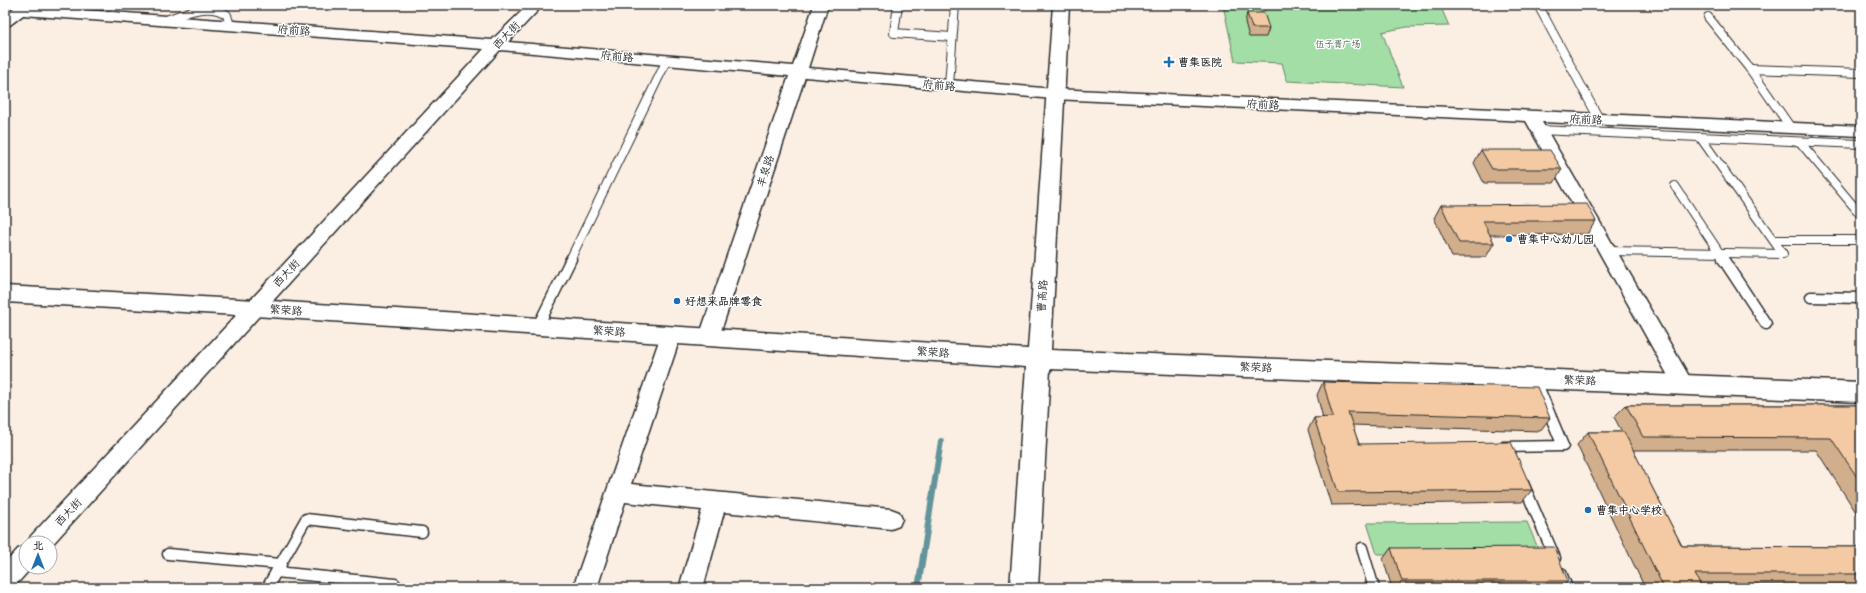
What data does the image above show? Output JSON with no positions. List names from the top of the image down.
{
  "streets": {
    "street": [
      "府前路",
      "西大街",
      "丰泉路",
      "曹高路",
      "繁荣路"
    ]
  },
  "crossings": [
    ["府前路", "西大街"],
    ["府前路", "丰泉路"],
    ["府前路", "曹高路"],
    ["西大街", "繁荣路"],
    ["丰泉路", "繁荣路"],
    ["曹高路", "繁荣路"]
  ],
  "parks": ["伍子胥广场"],
  "places": {
    "health": ["曹集医院"],
    "other": ["曹集中心幼儿园", "好想来品牌零食", "曹集中心学校"]
  },
  "north": "top"
}
